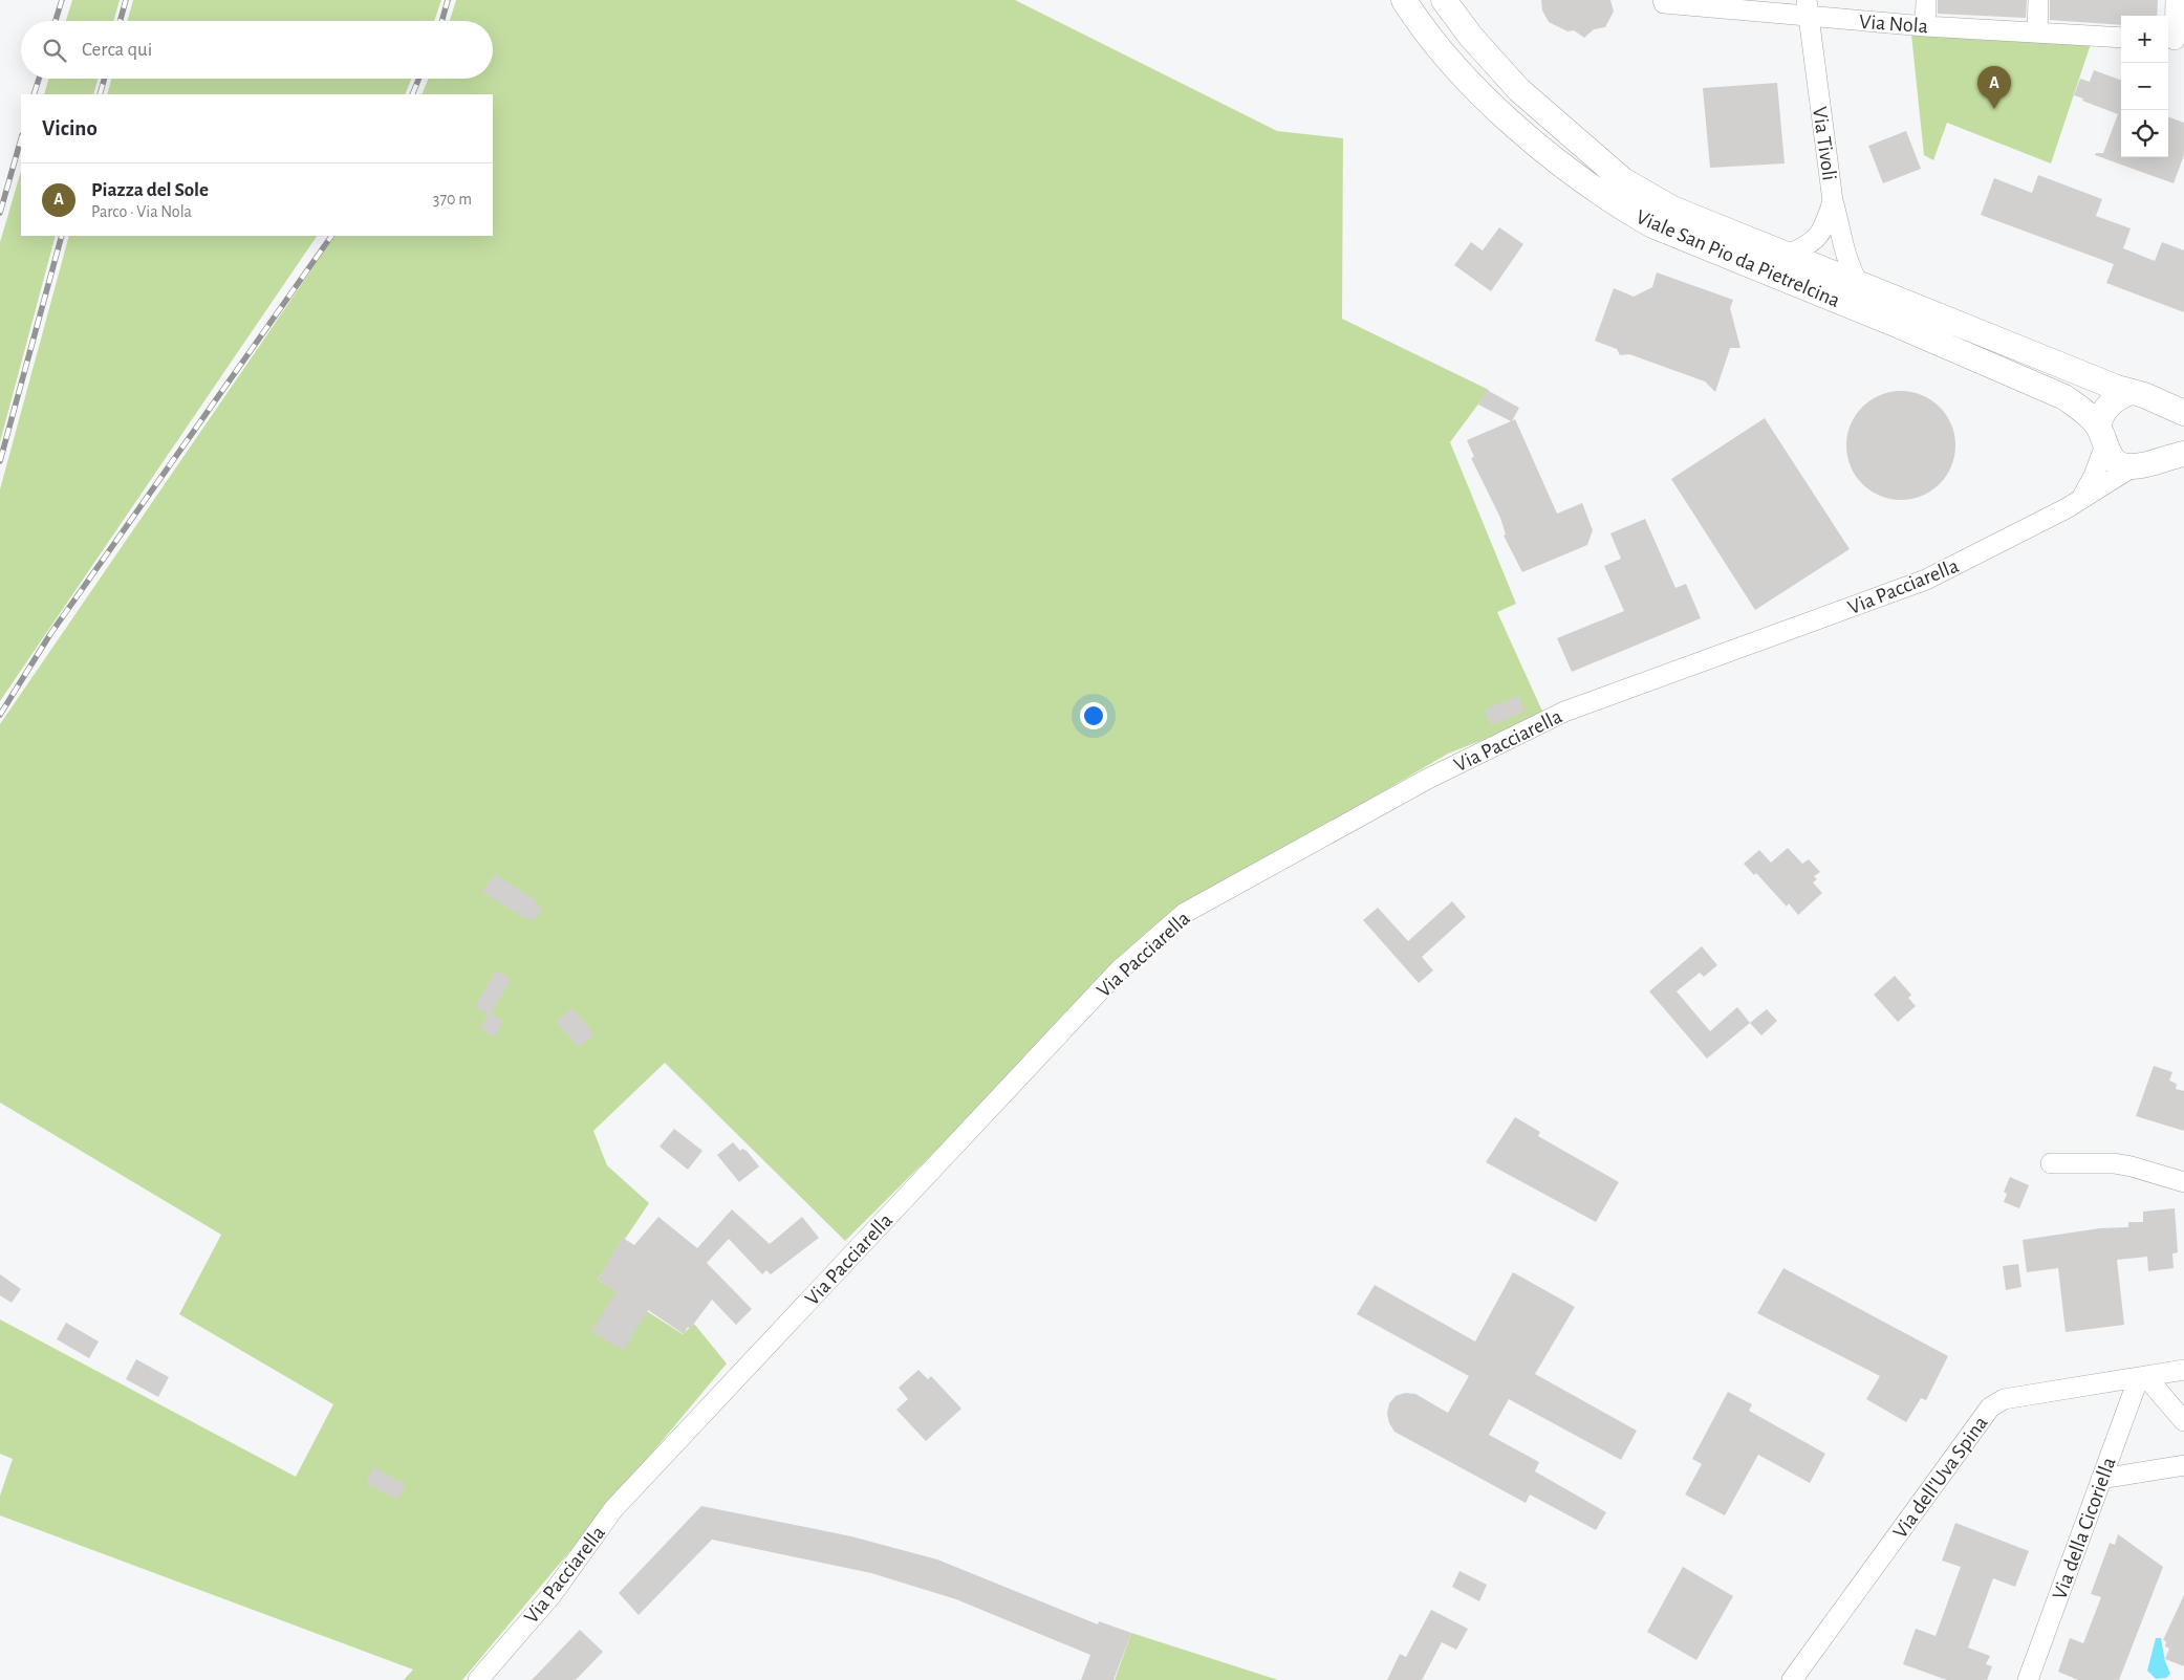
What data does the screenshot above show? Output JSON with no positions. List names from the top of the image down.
{
  "streets": {
    "main road": ["Viale San Pio da Pietrelcina"],
    "street": [
      "Via Nola",
      "Via Tivoli",
      "Via Pacciarella",
      "Via dell'Uva Spina",
      "Via della Cicoriella"
    ]
  },
  "crossings": [
    ["Via Nola", "Via Tivoli"],
    ["Via Tivoli", "Viale San Pio da Pietrelcina"],
    ["Viale San Pio da Pietrelcina", "Via Pacciarella"],
    ["Via dell'Uva Spina", "Via della Cicoriella"]
  ],
  "page": {
    "map_buttons": ["+", "−"],
    "search": "Cerca qui",
    "pins": "A",
    "heading": "Vicino",
    "list": [
      {
        "mark": "A",
        "name": "Piazza del Sole",
        "note": "Parco · Via Nola",
        "value": "370 m"
      }
    ]
  }
}
